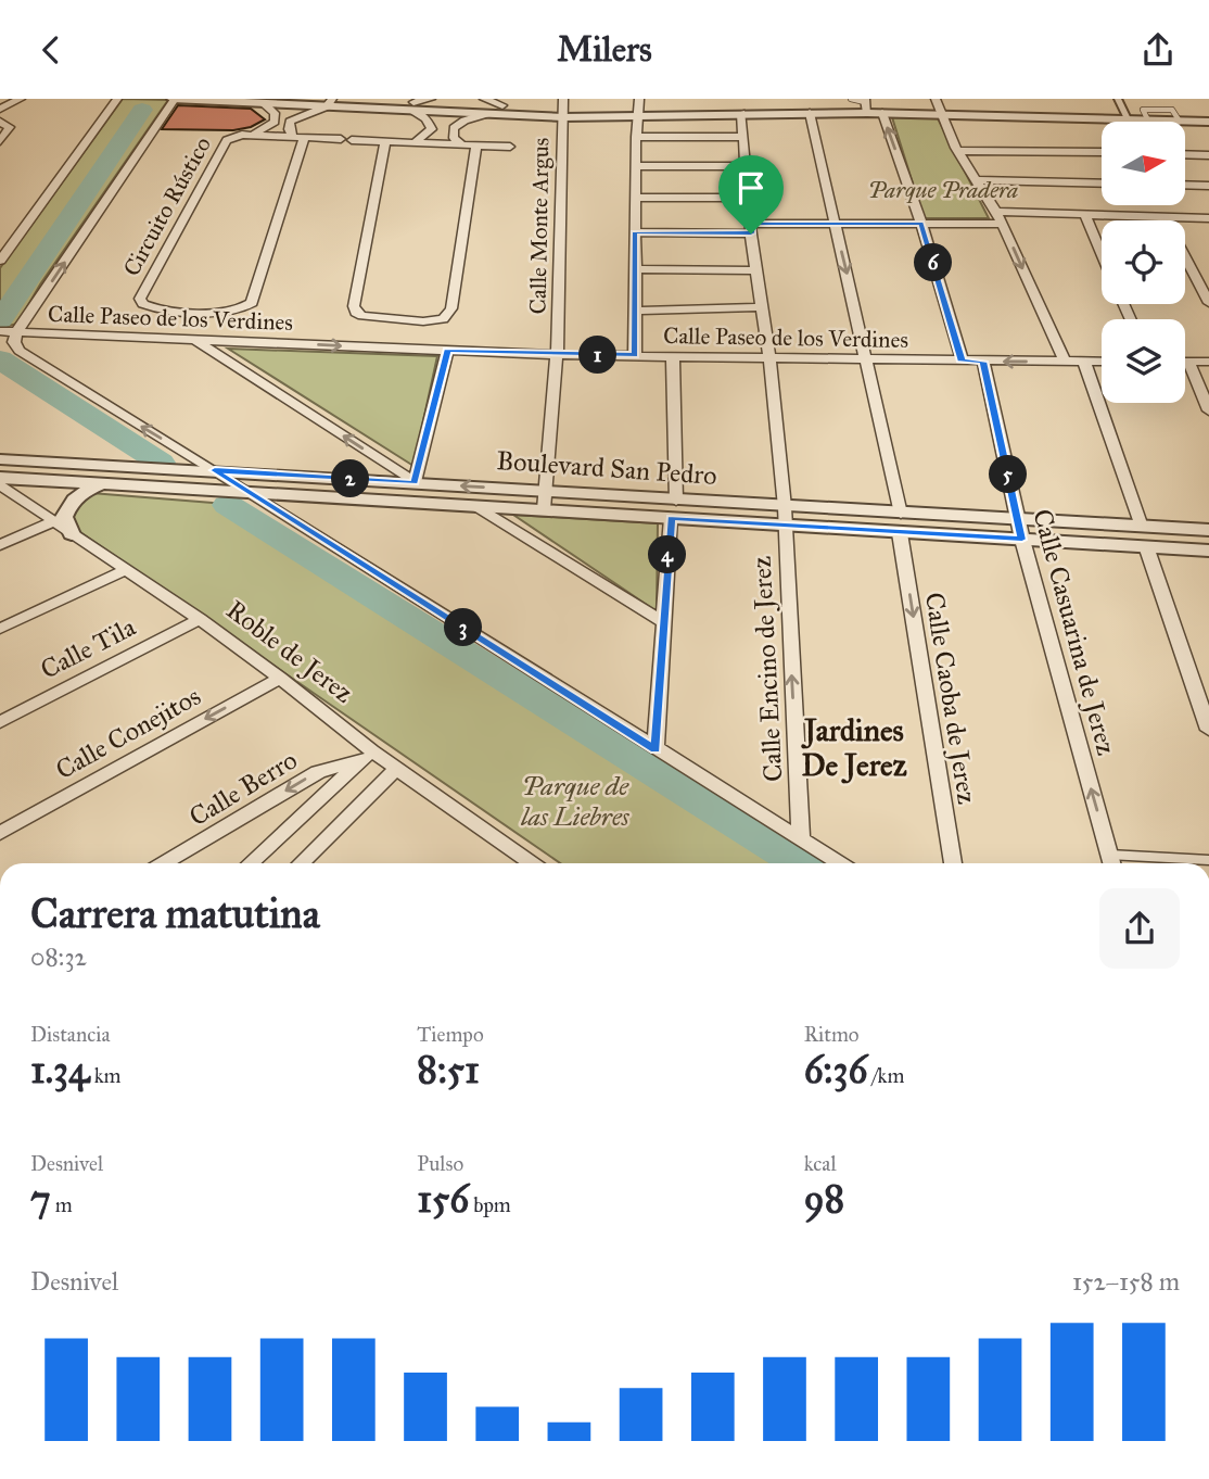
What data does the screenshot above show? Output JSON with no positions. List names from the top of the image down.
{
  "streets": {
    "street": [
      "Circuito Rústico",
      "Calle Monte Argus",
      "Calle Paseo de los Verdines",
      "Boulevard San Pedro",
      "Calle Casuarina de Jerez",
      "Calle Tila",
      "Roble de Jerez",
      "Calle Encino de Jerez",
      "Calle Caoba de Jerez",
      "Calle Conejitos",
      "Calle Berro"
    ]
  },
  "crossings": [
    ["Calle Monte Argus", "Calle Paseo de los Verdines"],
    ["Calle Monte Argus", "Boulevard San Pedro"],
    ["Calle Paseo de los Verdines", "Calle Casuarina de Jerez"],
    ["Calle Paseo de los Verdines", "Calle Encino de Jerez"],
    ["Boulevard San Pedro", "Calle Casuarina de Jerez"],
    ["Boulevard San Pedro", "Calle Encino de Jerez"],
    ["Boulevard San Pedro", "Calle Caoba de Jerez"],
    ["Calle Tila", "Roble de Jerez"],
    ["Roble de Jerez", "Calle Conejitos"],
    ["Roble de Jerez", "Calle Berro"]
  ],
  "one_way": ["Calle Caoba de Jerez"],
  "districts": ["Jardines De Jerez"],
  "parks": ["Parque Pradera", "Parque de las Liebres"],
  "north": "right",
  "page": {
    "header": "Milers",
    "pins": [
      "6",
      "1",
      "5",
      "2",
      "4",
      "3"
    ],
    "heading": ["Carrera matutina", "08:32"],
    "stats": [
      ["Distancia", "1.34 km"],
      ["Tiempo", "8:51"],
      ["Ritmo", "6:36 /km"],
      ["Desnivel", "7 m"],
      ["Pulso", "156 bpm"],
      ["kcal", "98"]
    ],
    "chart": ["Desnivel", "152–158 m"]
  }
}
